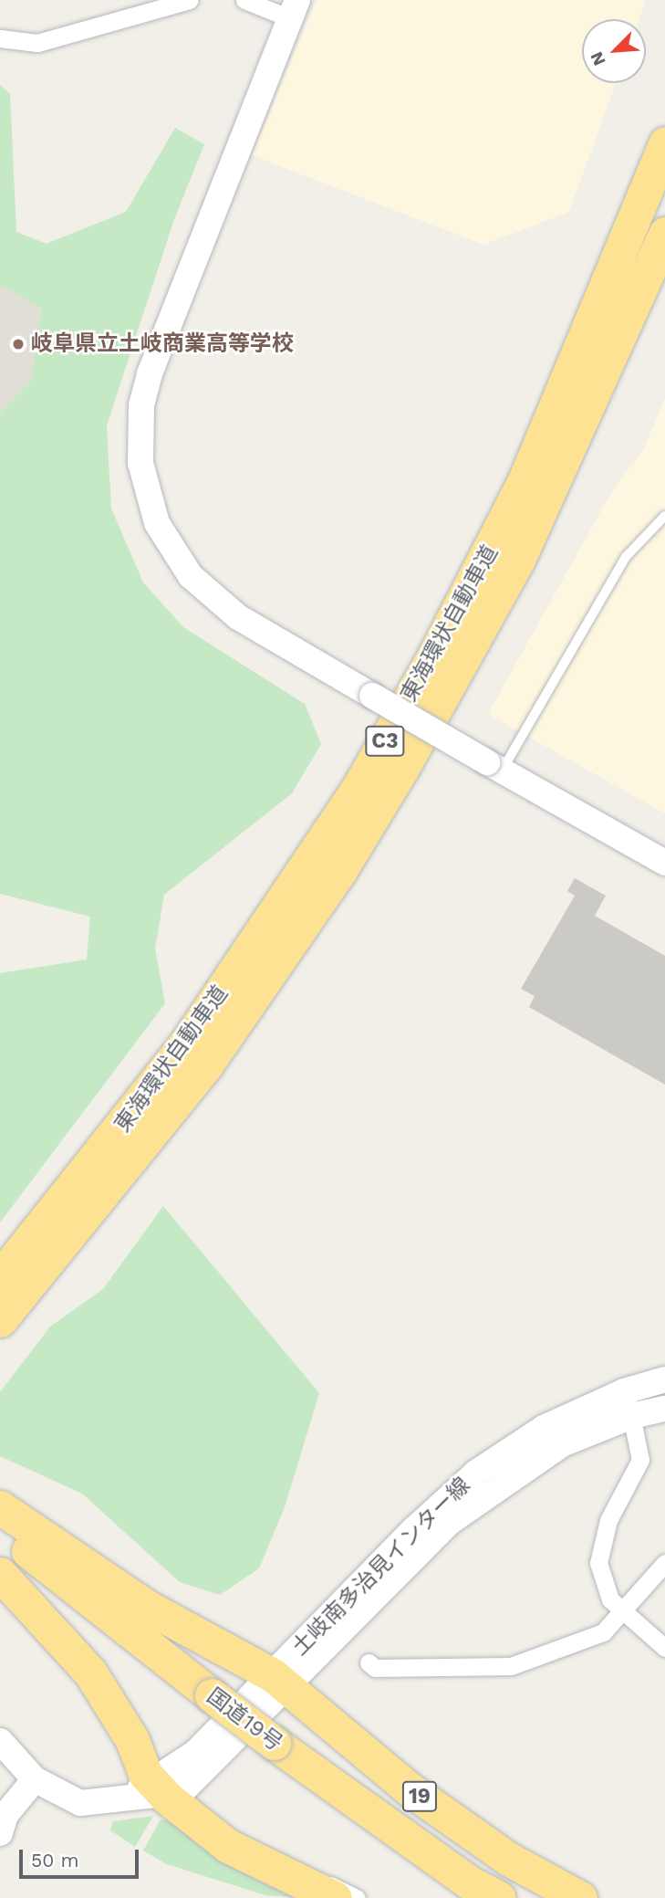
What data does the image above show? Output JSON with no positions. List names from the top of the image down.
{
  "streets": {
    "highway": [
      "東海環状自動車道",
      "C3",
      "国道19号",
      "19"
    ],
    "main road": ["土岐南多治見インター線"]
  },
  "crossings": [
    ["土岐南多治見インター線", "19"]
  ],
  "places": ["岐阜県立土岐商業高等学校"],
  "scale_bar": "50 m",
  "north": "bottom left"
}
